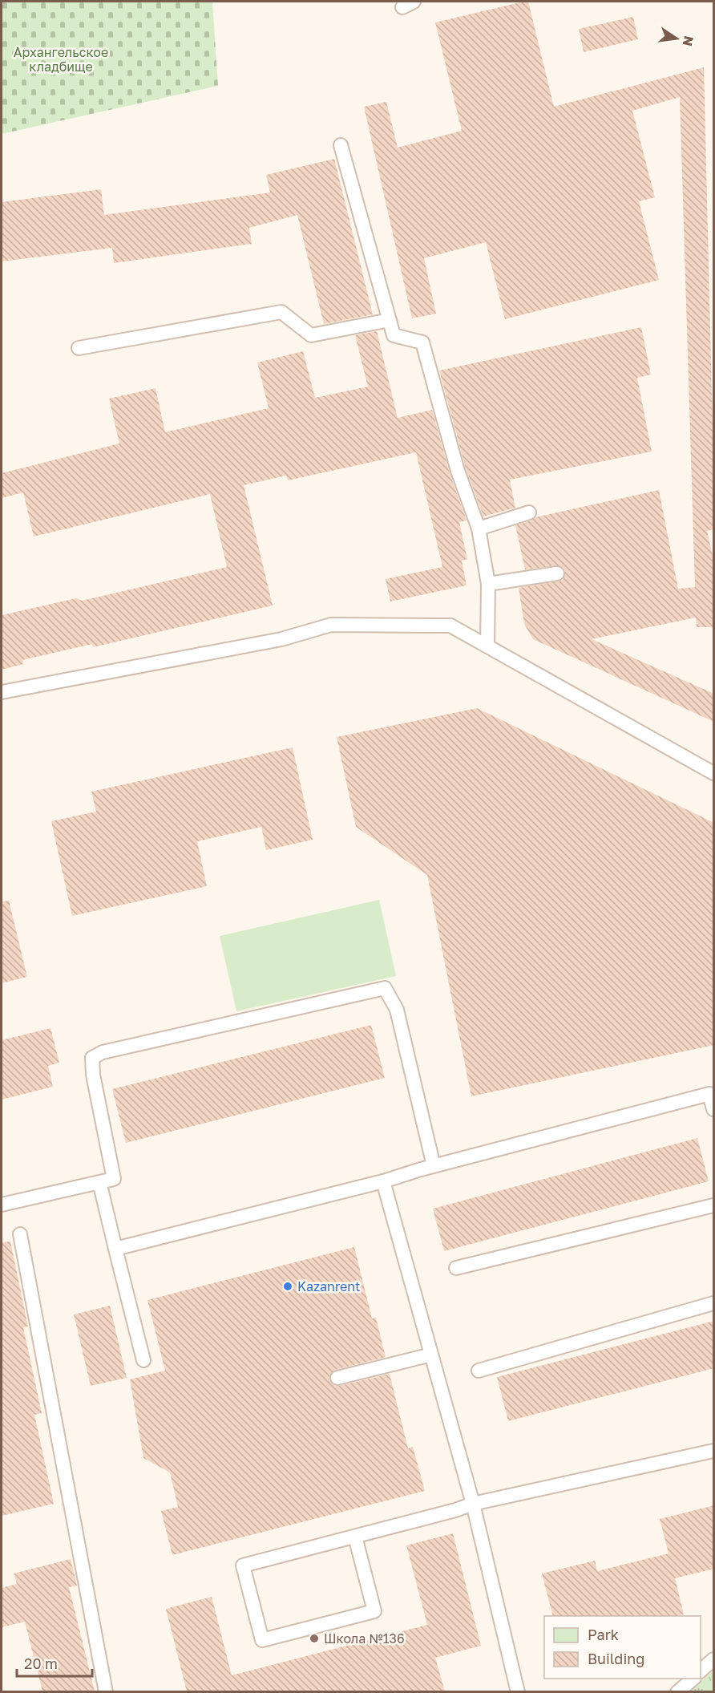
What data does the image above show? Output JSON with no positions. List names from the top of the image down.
{
  "parks": ["Архангельское кладбище"],
  "places": ["Kazanrent", "Школа №136"],
  "legend": ["Park", "Building"],
  "scale_bar": "20 m",
  "north": "right"
}
